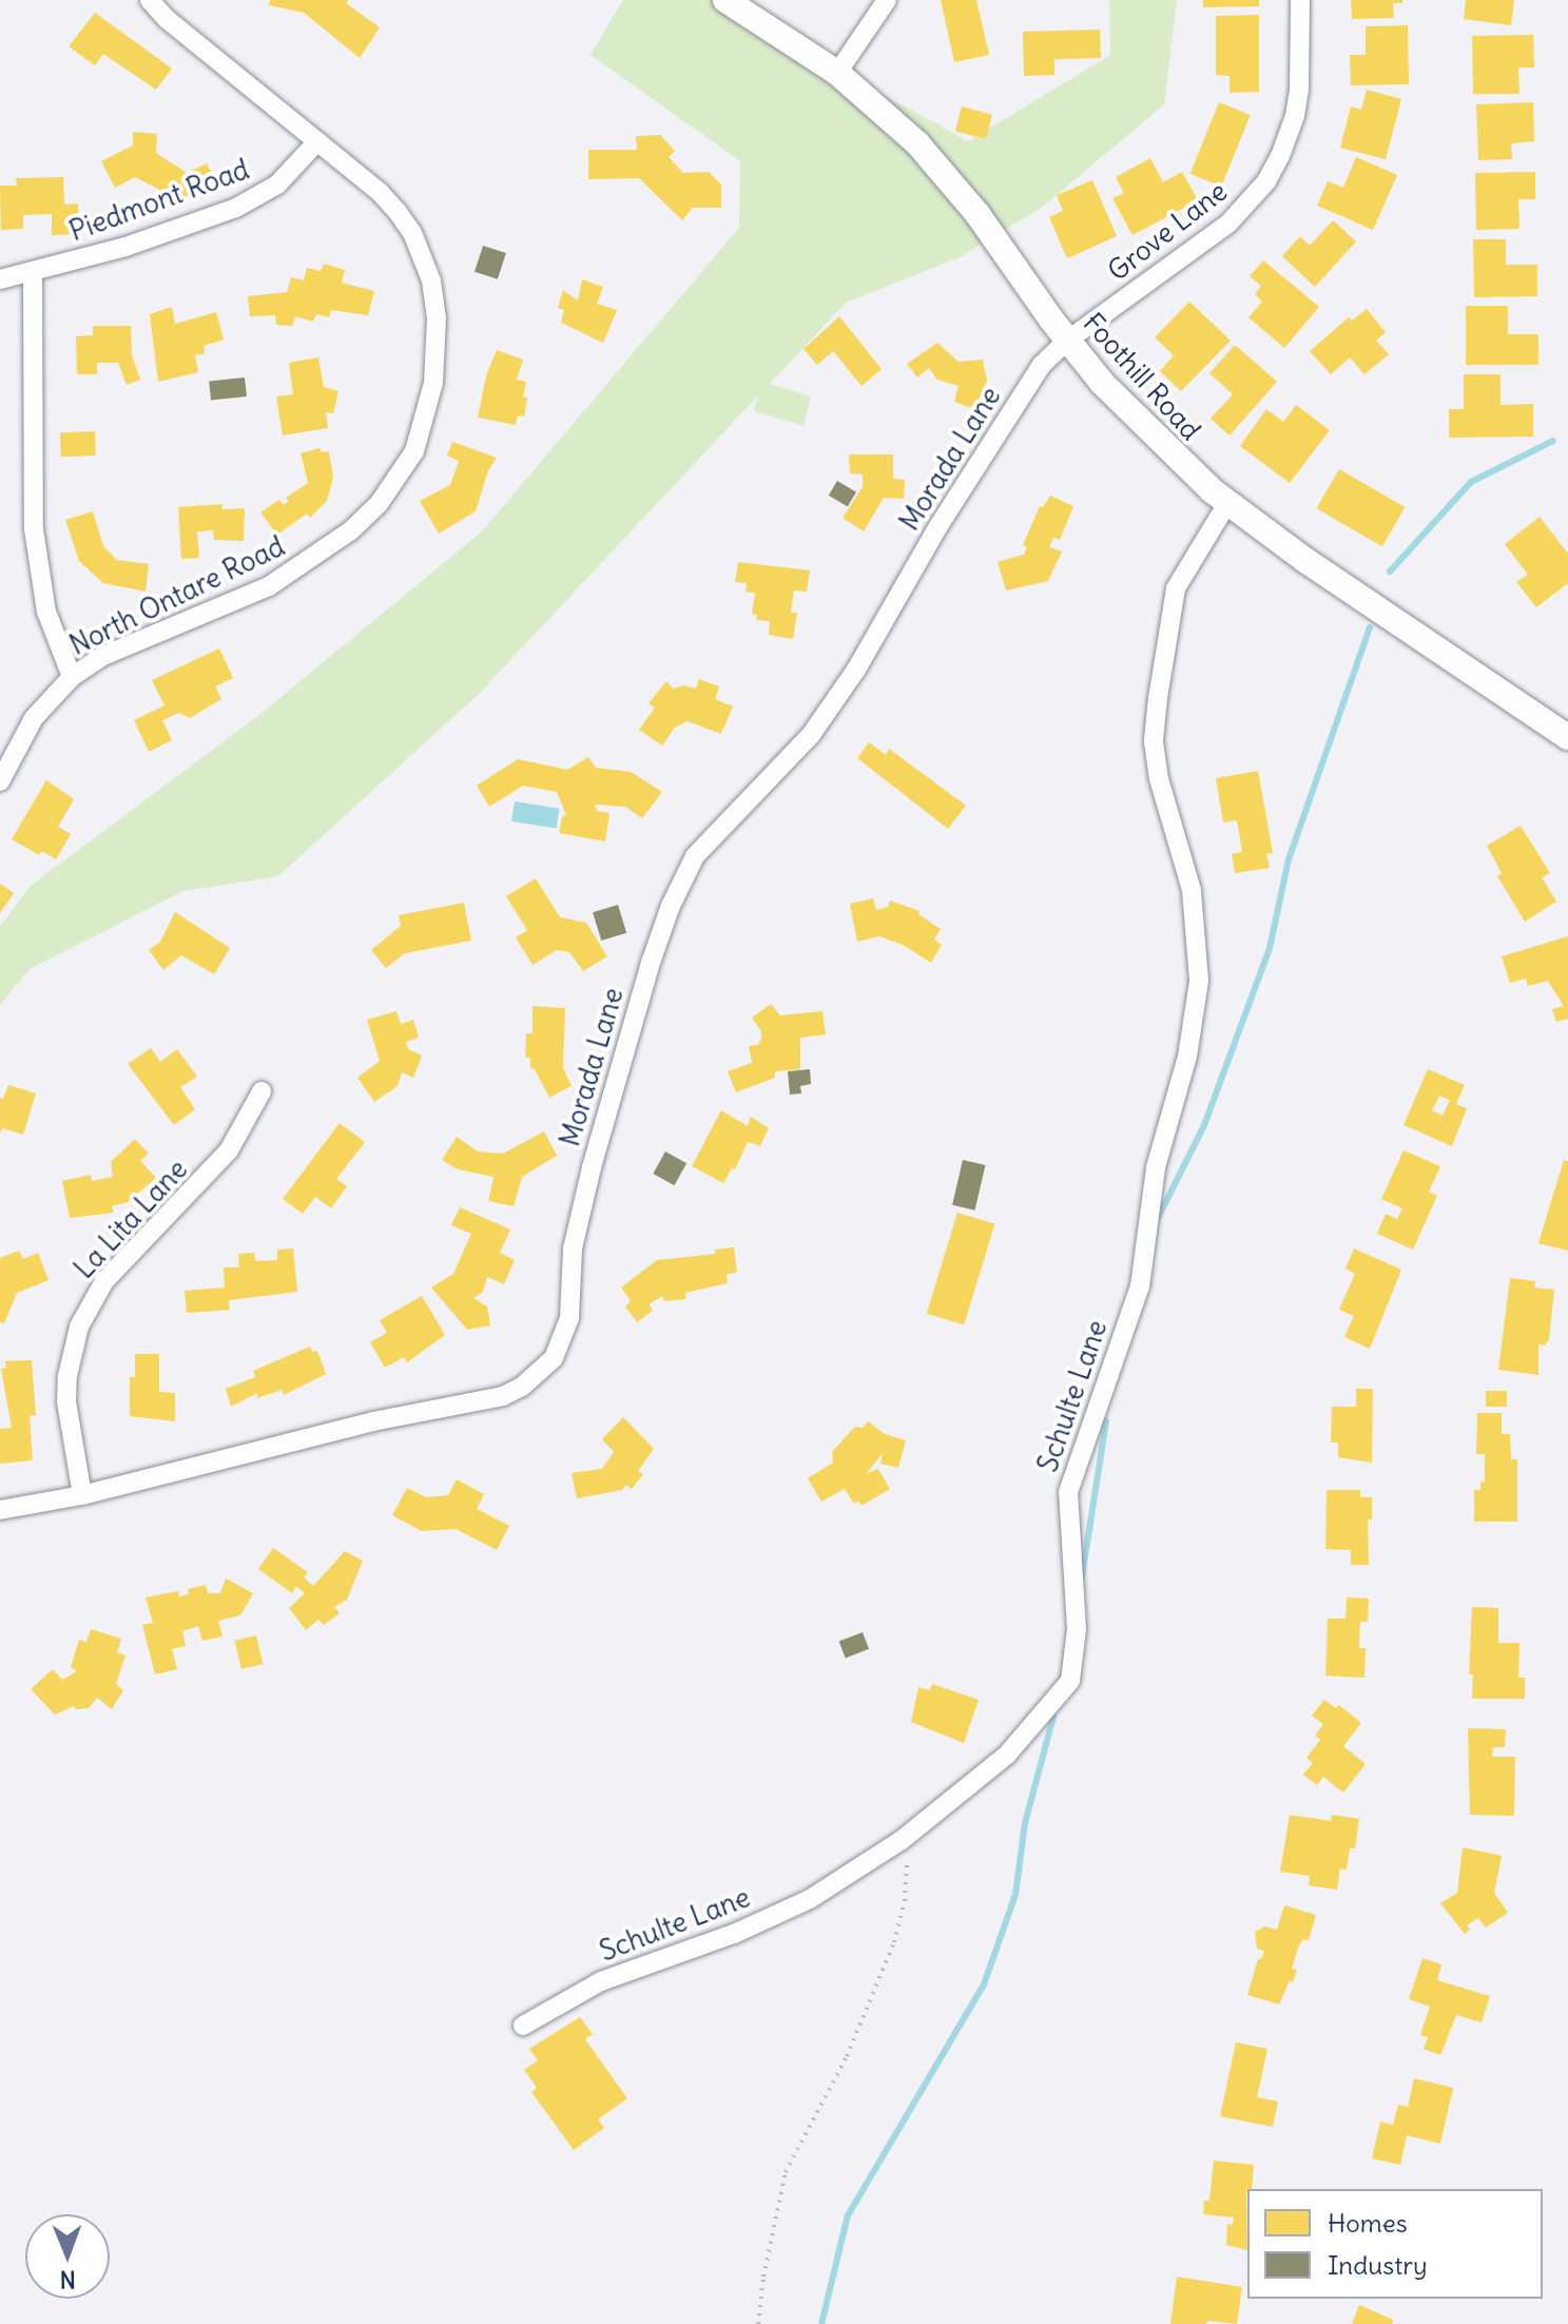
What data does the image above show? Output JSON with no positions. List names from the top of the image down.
{
  "streets": {
    "main road": ["Foothill Road"],
    "street": [
      "Piedmont Road",
      "Grove Lane",
      "Morada Lane",
      "North Ontare Road",
      "La Lita Lane",
      "Schulte Lane"
    ]
  },
  "crossings": [
    ["Piedmont Road", "North Ontare Road"],
    ["Grove Lane", "Foothill Road"],
    ["Grove Lane", "Morada Lane"],
    ["Foothill Road", "Morada Lane"],
    ["Foothill Road", "Schulte Lane"],
    ["Morada Lane", "La Lita Lane"]
  ],
  "legend": ["Homes", "Industry"],
  "north": "bottom"
}
